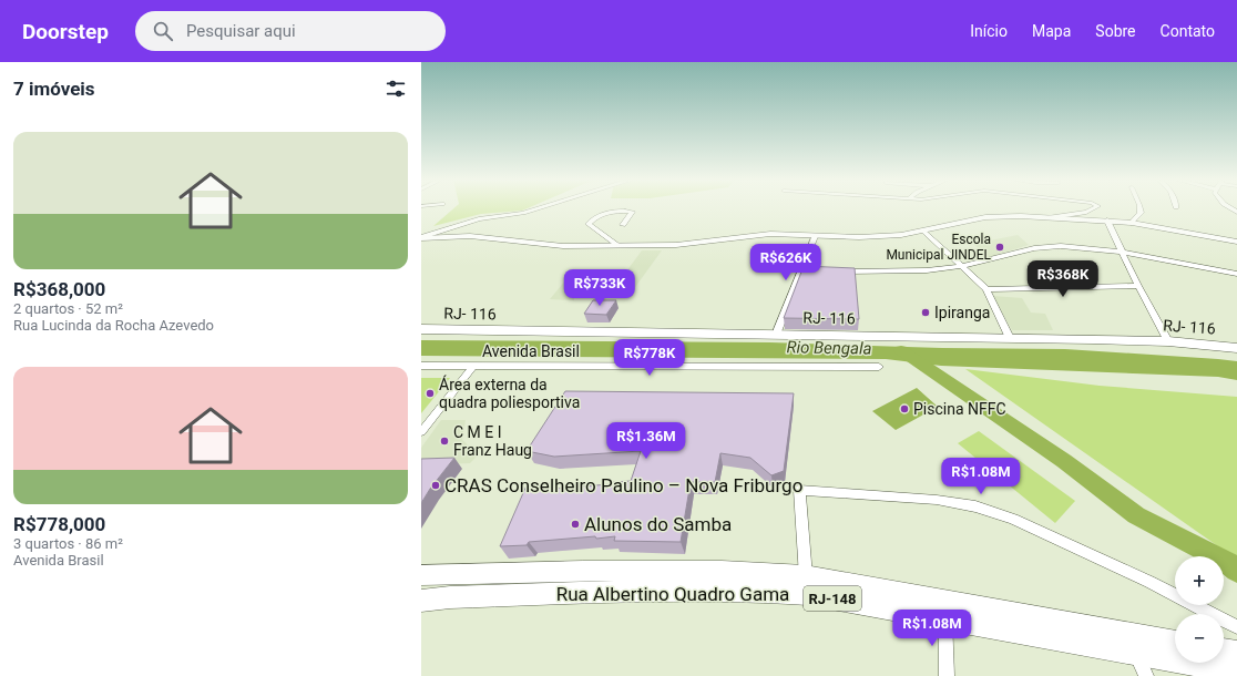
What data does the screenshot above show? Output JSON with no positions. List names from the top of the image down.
{
  "streets": {
    "main road": ["RJ- 116", "Rua Albertino Quadro Gama", "RJ-148"],
    "street": ["Avenida Brasil"]
  },
  "water": ["Rio Bengala"],
  "places": [
    "Escola Municipal JINDEL",
    "Ipiranga",
    "Área externa da quadra poliesportiva",
    "Piscina NFFC",
    "C M E I Franz Haug",
    "CRAS Conselheiro Paulino – Nova Friburgo",
    "Alunos do Samba"
  ],
  "page": {
    "header": "Doorstep",
    "search": "Pesquisar aqui",
    "nav": [
      "Início",
      "Mapa",
      "Sobre",
      "Contato"
    ],
    "heading": "7 imóveis",
    "list": [
      {
        "name": "R$368,000",
        "note": "2 quartos · 52 m² · Rua Lucinda da Rocha Azevedo"
      },
      {
        "name": "R$778,000",
        "note": "3 quartos · 86 m² · Avenida Brasil"
      }
    ],
    "price": [
      "R$626K",
      "R$368K",
      "R$733K",
      "R$778K",
      "R$1.36M",
      "R$1.08M",
      "R$1.08M"
    ],
    "map_buttons": ["+", "−"]
  }
}
